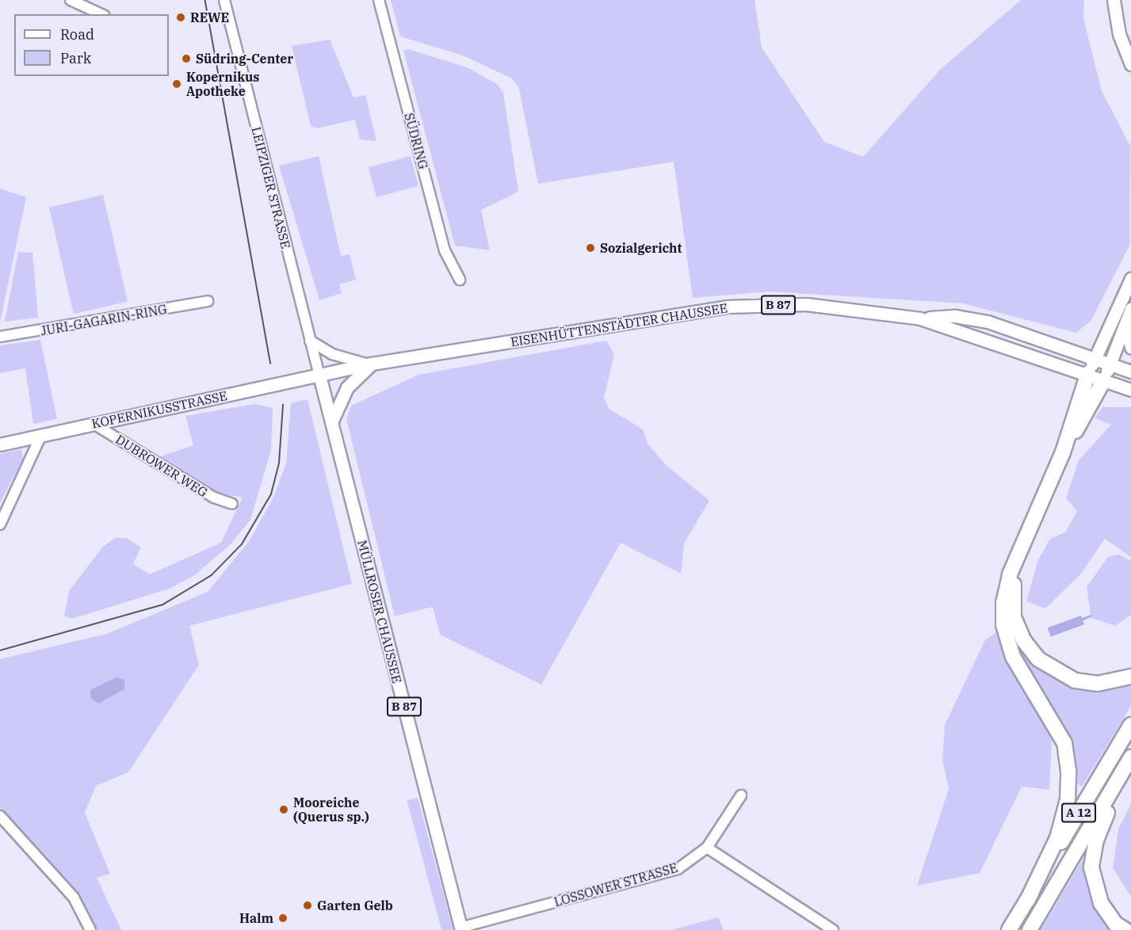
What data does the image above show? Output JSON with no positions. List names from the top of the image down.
{
  "streets": {
    "highway": ["A 12"],
    "main road": [
      "B 87",
      "EISENHÜTTENSTÄDTER CHAUSSEE",
      "KOPERNIKUSSTRASSE",
      "MÜLLROSER CHAUSSEE"
    ],
    "street": [
      "SÜDRING",
      "LEIPZIGER STRASSE",
      "JURI-GAGARIN-RING",
      "DUBROWER WEG",
      "LOSSOWER STRASSE"
    ]
  },
  "crossings": [
    ["LEIPZIGER STRASSE", "EISENHÜTTENSTÄDTER CHAUSSEE"],
    ["LEIPZIGER STRASSE", "KOPERNIKUSSTRASSE"],
    ["LEIPZIGER STRASSE", "MÜLLROSER CHAUSSEE"],
    ["EISENHÜTTENSTÄDTER CHAUSSEE", "KOPERNIKUSSTRASSE"],
    ["EISENHÜTTENSTÄDTER CHAUSSEE", "MÜLLROSER CHAUSSEE"],
    ["KOPERNIKUSSTRASSE", "DUBROWER WEG"],
    ["KOPERNIKUSSTRASSE", "MÜLLROSER CHAUSSEE"],
    ["MÜLLROSER CHAUSSEE", "LOSSOWER STRASSE"]
  ],
  "places": [
    "REWE",
    "Südring-Center",
    "Kopernikus Apotheke",
    "Sozialgericht",
    "Mooreiche (Querus sp.)",
    "Garten Gelb",
    "Halm"
  ],
  "legend": ["Road", "Park"]
}
